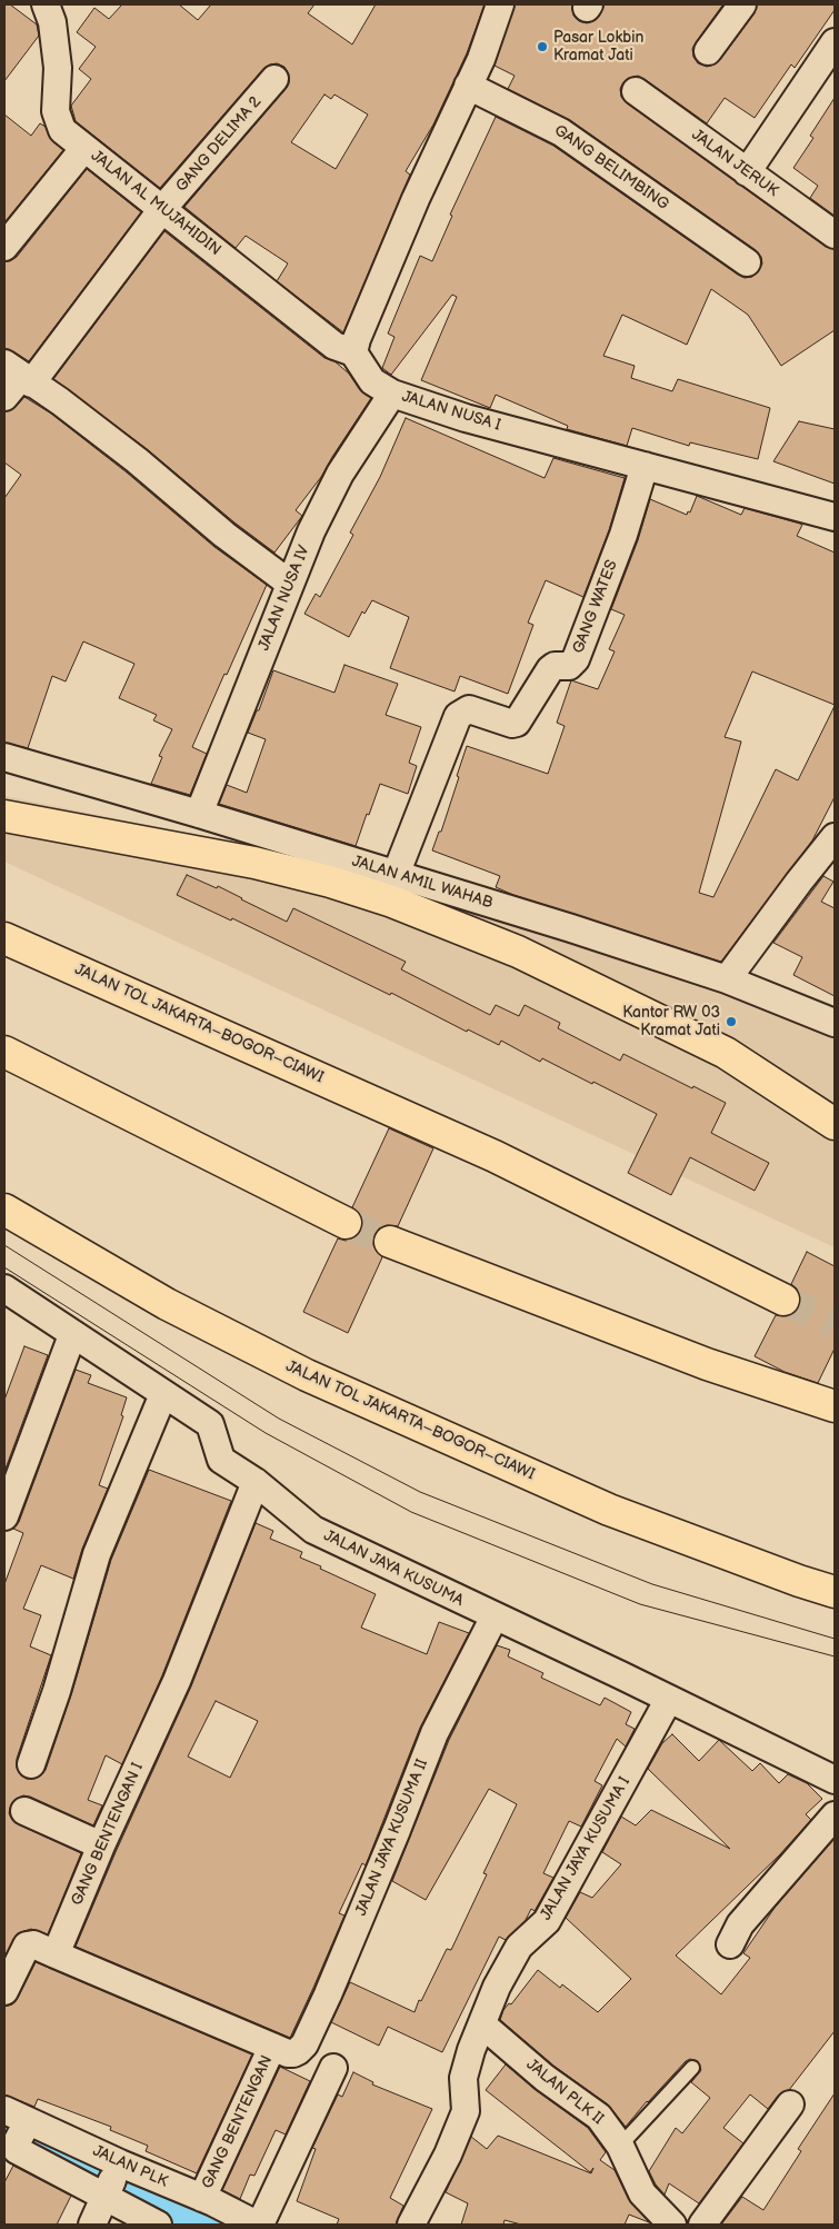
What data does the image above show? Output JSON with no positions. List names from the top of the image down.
{
  "streets": {
    "highway": ["JALAN TOL JAKARTA–BOGOR–CIAWI"],
    "street": [
      "GANG DELIMA 2",
      "JALAN JERUK",
      "GANG BELIMBING",
      "JALAN AL MUJAHIDIN",
      "JALAN NUSA I",
      "JALAN NUSA IV",
      "GANG WATES",
      "JALAN AMIL WAHAB",
      "JALAN JAYA KUSUMA",
      "GANG BENTENGAN I",
      "JALAN JAYA KUSUMA II",
      "JALAN JAYA KUSUMA I",
      "JALAN PLK II",
      "GANG BENTENGAN",
      "JALAN PLK"
    ]
  },
  "crossings": [
    ["GANG DELIMA 2", "JALAN AL MUJAHIDIN"],
    ["JALAN AL MUJAHIDIN", "JALAN NUSA I"],
    ["JALAN NUSA I", "JALAN NUSA IV"],
    ["JALAN NUSA I", "GANG WATES"],
    ["JALAN NUSA IV", "JALAN AMIL WAHAB"],
    ["GANG WATES", "JALAN AMIL WAHAB"],
    ["JALAN JAYA KUSUMA", "GANG BENTENGAN I"],
    ["JALAN JAYA KUSUMA", "JALAN JAYA KUSUMA II"],
    ["JALAN JAYA KUSUMA", "JALAN JAYA KUSUMA I"],
    ["JALAN JAYA KUSUMA II", "GANG BENTENGAN"],
    ["JALAN JAYA KUSUMA I", "JALAN PLK II"],
    ["GANG BENTENGAN", "JALAN PLK"]
  ],
  "places": ["Pasar Lokbin Kramat Jati", "Kantor RW 03 Kramat Jati"]
}
